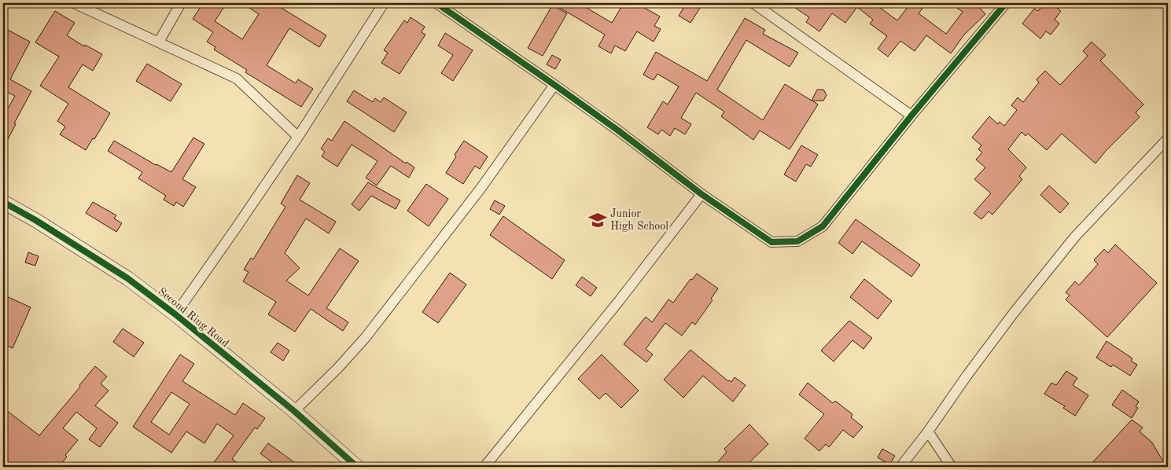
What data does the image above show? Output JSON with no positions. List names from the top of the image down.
{
  "streets": {
    "street": ["Second Ring Road"]
  },
  "places": {
    "school or university": ["Junior High School"]
  }
}
